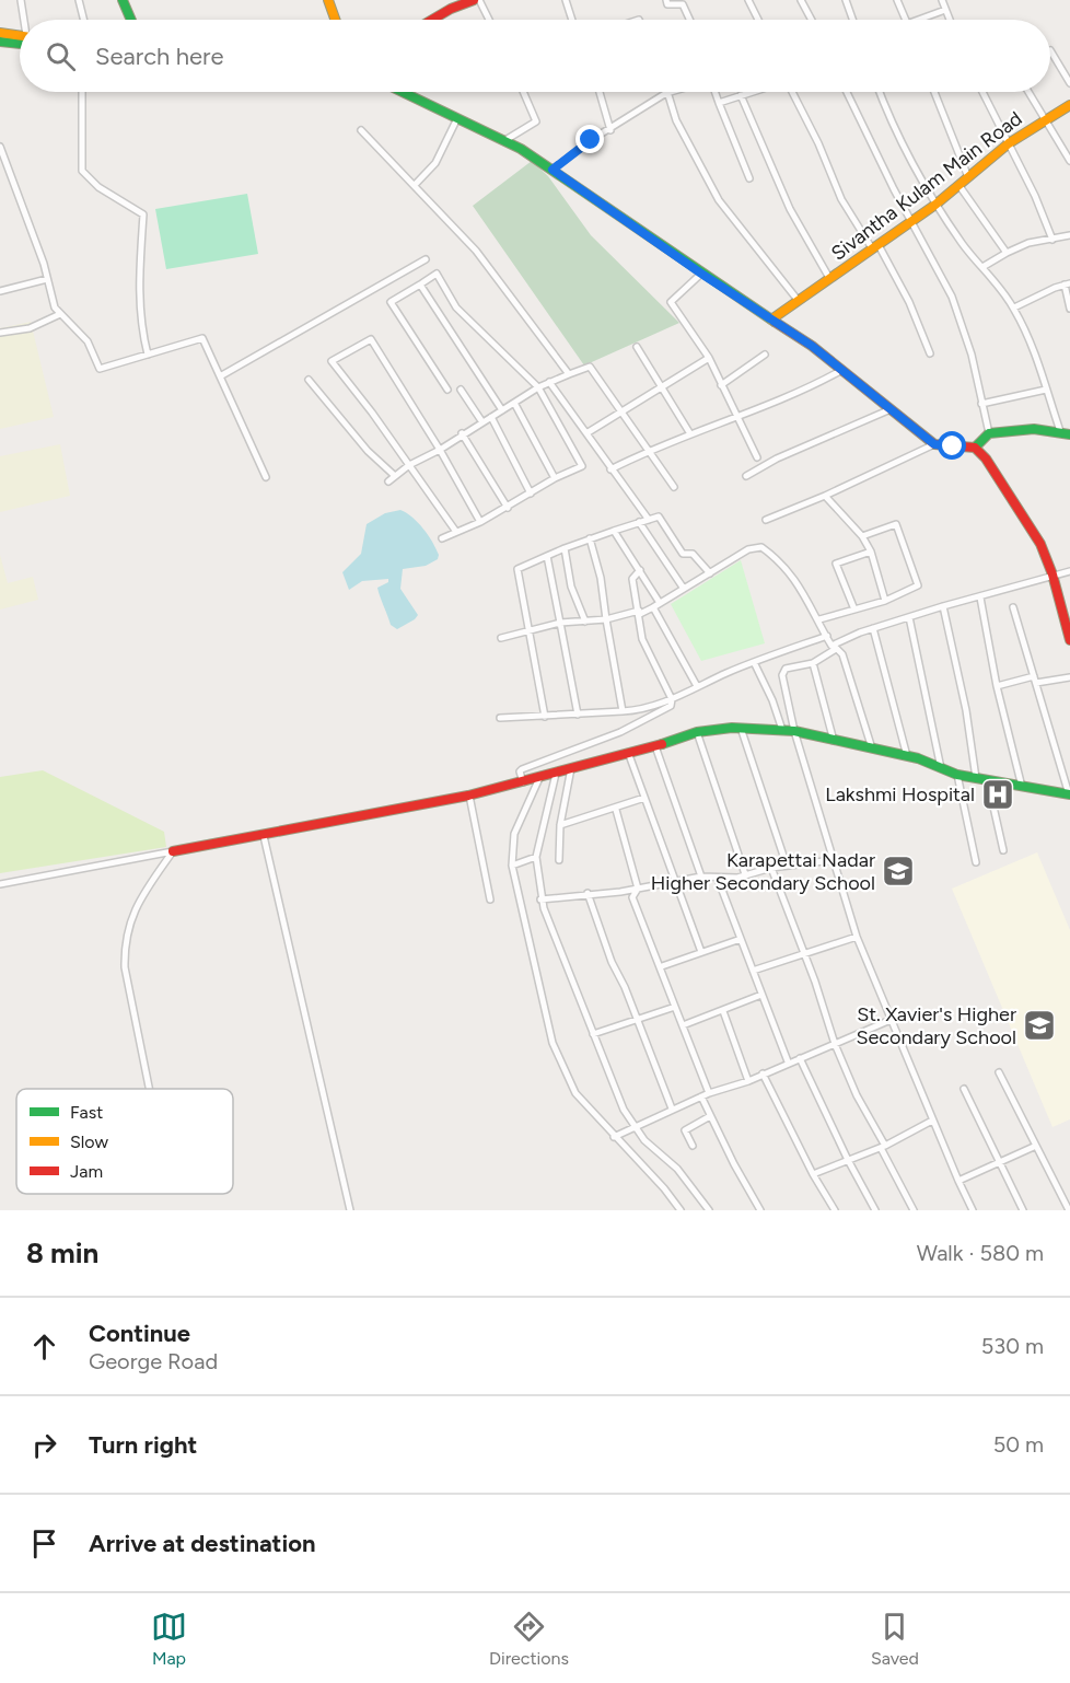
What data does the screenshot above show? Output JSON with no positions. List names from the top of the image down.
{
  "streets": {
    "street": ["Sivantha Kulam Main Road"]
  },
  "places": {
    "hospital": ["Lakshmi Hospital"],
    "school or university": ["Karapettai Nadar Higher Secondary School", "St. Xavier's Higher Secondary School"]
  },
  "legend": ["Fast", "Slow", "Jam"],
  "page": {
    "search": "Search here",
    "heading": ["8 min", "Walk · 580 m"],
    "list": [
      ["Continue", "George Road", "530 m"],
      ["Turn right", "50 m"],
      "Arrive at destination"
    ],
    "nav": ["Map", "Directions", "Saved"]
  }
}
